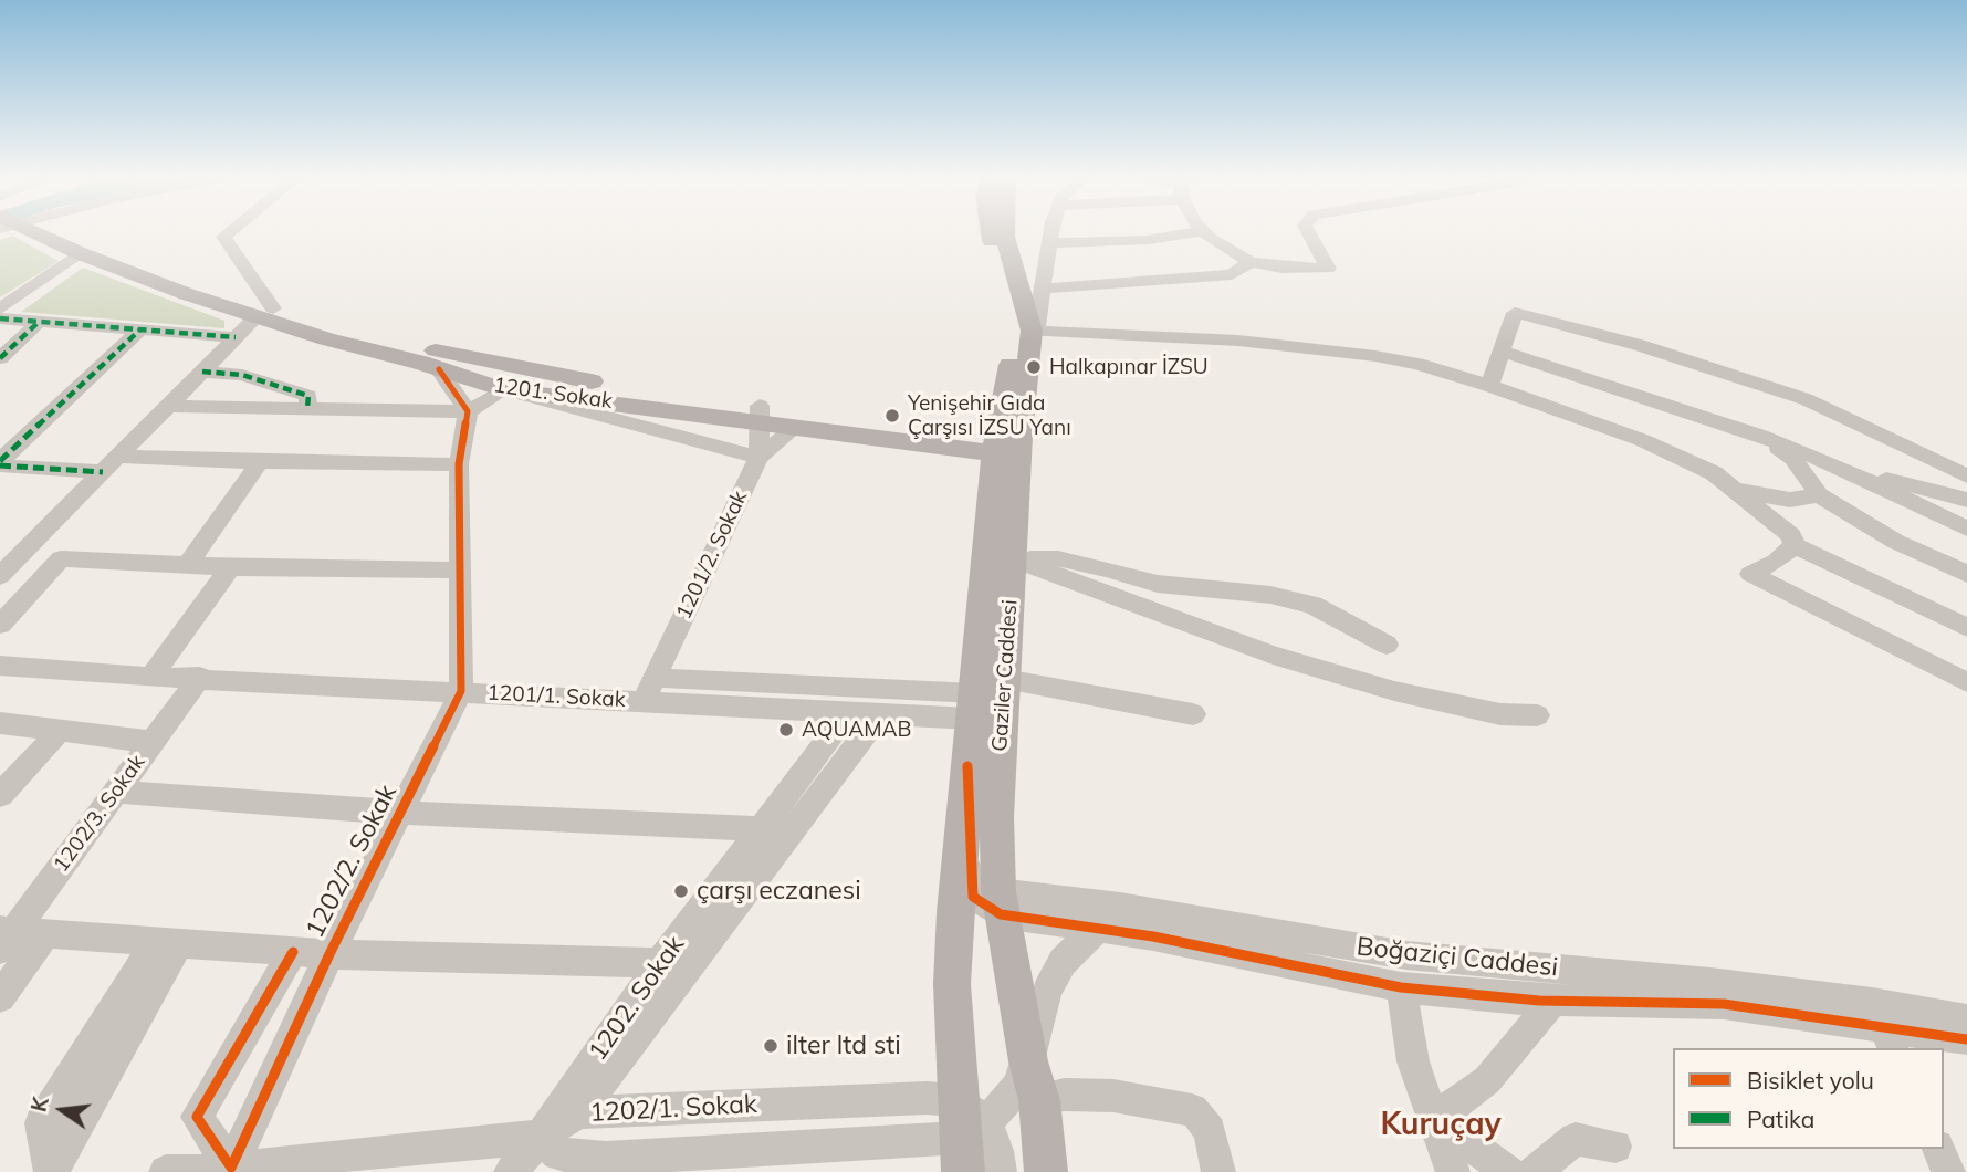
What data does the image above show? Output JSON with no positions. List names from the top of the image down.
{
  "streets": {
    "main road": ["1201. Sokak", "Gaziler Caddesi"],
    "street": [
      "1201/2. Sokak",
      "1201/1. Sokak",
      "1202/3. Sokak",
      "1202/2. Sokak",
      "Boğaziçi Caddesi",
      "1202. Sokak",
      "1202/1. Sokak"
    ]
  },
  "crossings": [
    ["1201. Sokak", "1201/2. Sokak"],
    ["1201. Sokak", "Gaziler Caddesi"],
    ["1201/2. Sokak", "1201/1. Sokak"],
    ["Gaziler Caddesi", "1201/1. Sokak"],
    ["Gaziler Caddesi", "Boğaziçi Caddesi"],
    ["Gaziler Caddesi", "1202/1. Sokak"],
    ["1201/1. Sokak", "1202/3. Sokak"],
    ["1201/1. Sokak", "1202/2. Sokak"],
    ["1201/1. Sokak", "1202. Sokak"],
    ["1202/2. Sokak", "1202/1. Sokak"],
    ["1202. Sokak", "1202/1. Sokak"]
  ],
  "districts": ["Kuruçay"],
  "places": [
    "Halkapınar İZSU",
    "Yenişehir Gıda Çarşısı İZSU Yanı",
    "AQUAMAB",
    "çarşı eczanesi",
    "ilter ltd sti"
  ],
  "legend": ["Bisiklet yolu", "Patika"],
  "north": "left"
}
